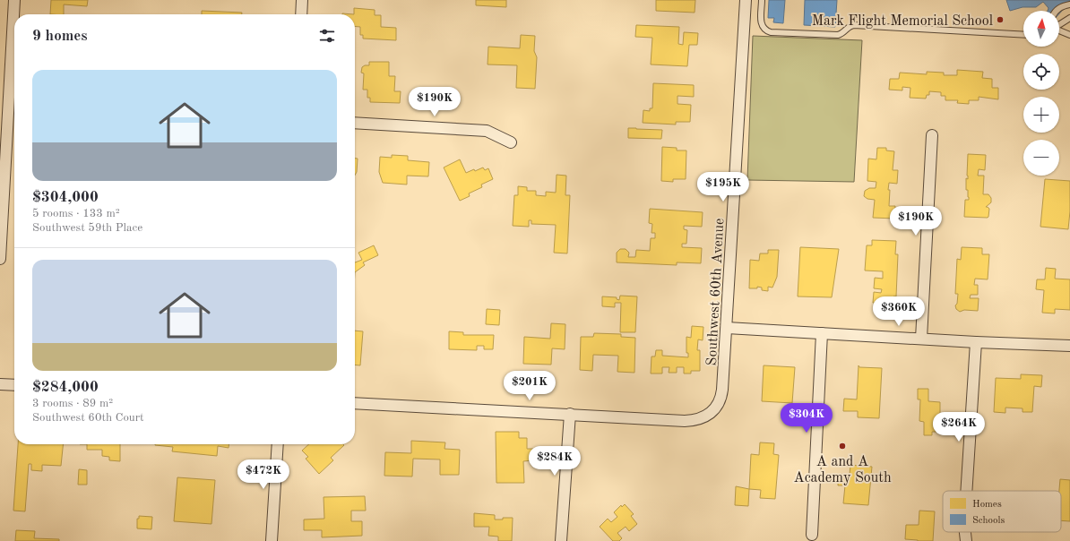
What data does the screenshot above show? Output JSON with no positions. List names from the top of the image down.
{
  "streets": {
    "street": ["Southwest 60th Avenue"]
  },
  "places": ["Mark Flight Memorial School", "A and A Academy South"],
  "legend": ["Homes", "Schools"],
  "north": "top",
  "page": {
    "map_buttons": ["+", "−"],
    "heading": "9 homes",
    "list": [
      {
        "name": "$304,000",
        "note": "5 rooms · 133 m² · Southwest 59th Place"
      },
      {
        "name": "$284,000",
        "note": "3 rooms · 89 m² · Southwest 60th Court"
      }
    ],
    "price": [
      "$190K",
      "$195K",
      "$190K",
      "$360K",
      "$201K",
      "$304K",
      "$264K",
      "$284K",
      "$472K"
    ]
  }
}
